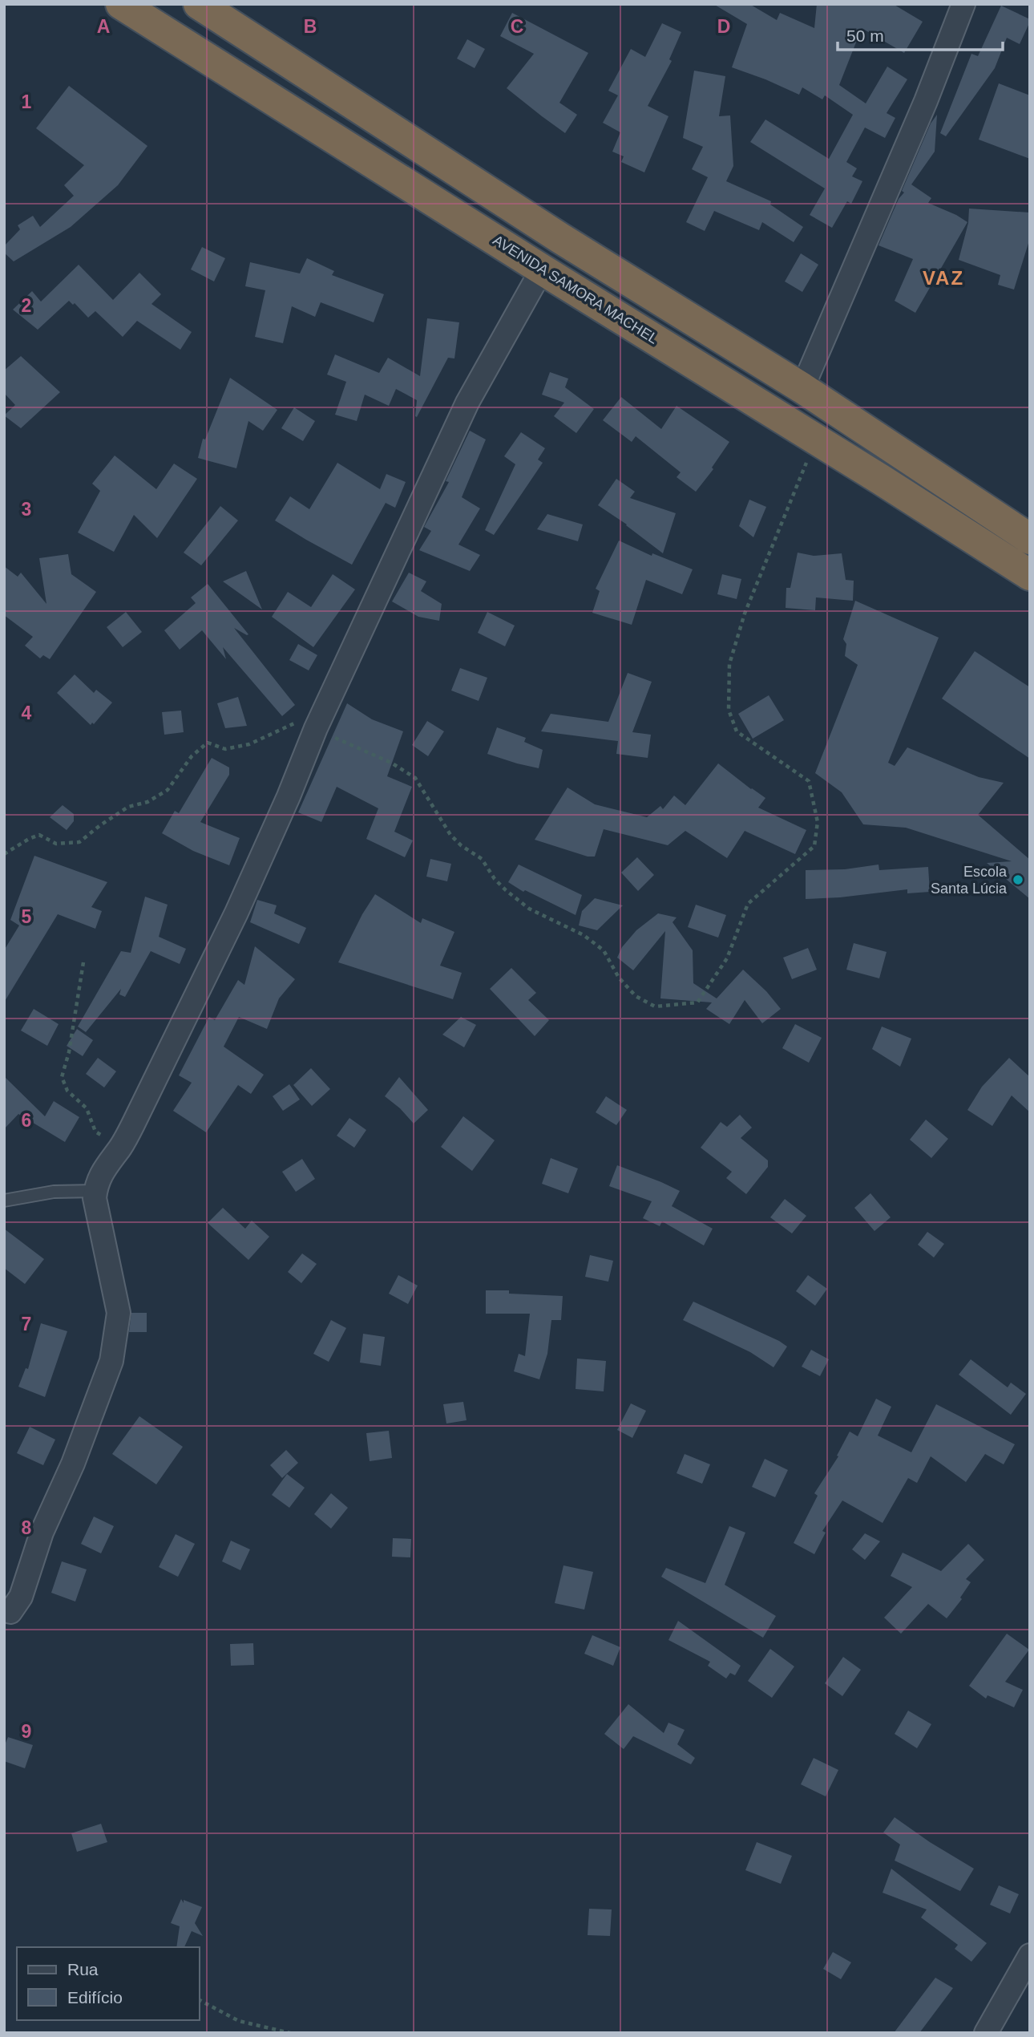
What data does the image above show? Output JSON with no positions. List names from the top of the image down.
{
  "streets": {
    "highway": ["AVENIDA SAMORA MACHEL"]
  },
  "districts": ["VAZ"],
  "places": ["Escola Santa Lúcia"],
  "legend": ["Rua", "Edifício"],
  "scale_bar": "50 m",
  "grid": {
    "columns": [
      "A",
      "B",
      "C",
      "D"
    ],
    "rows": [
      "1",
      "2",
      "3",
      "4",
      "5",
      "6",
      "7",
      "8",
      "9"
    ]
  }
}
